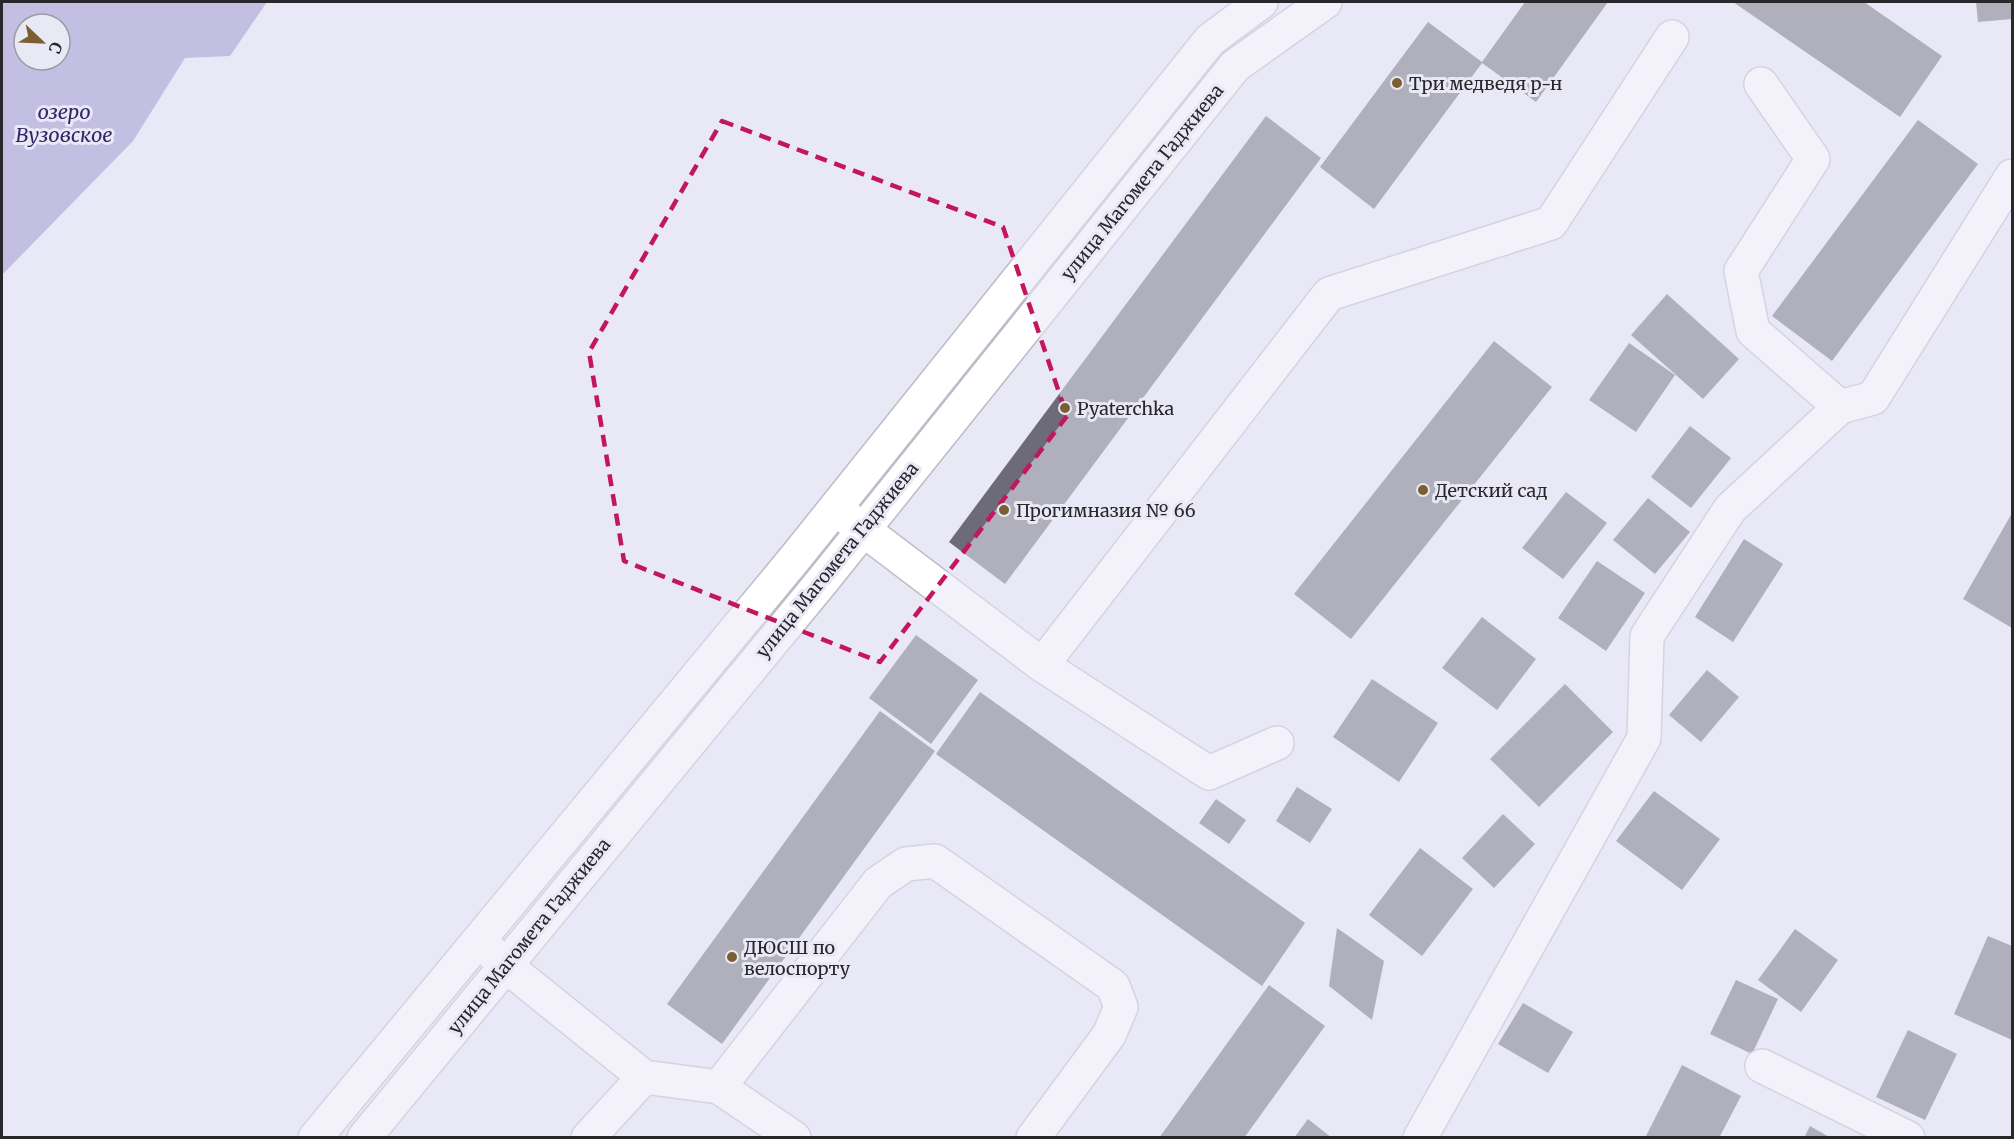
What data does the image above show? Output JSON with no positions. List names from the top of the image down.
{
  "streets": {
    "main road": ["улица Магомета Гаджиева"]
  },
  "water": ["озеро Вузовское"],
  "places": [
    "Три медведя р-н",
    "Pyaterchka",
    "Детский сад",
    "Прогимназия № 66",
    "ДЮСШ по велоспорту"
  ],
  "north": "bottom right"
}
